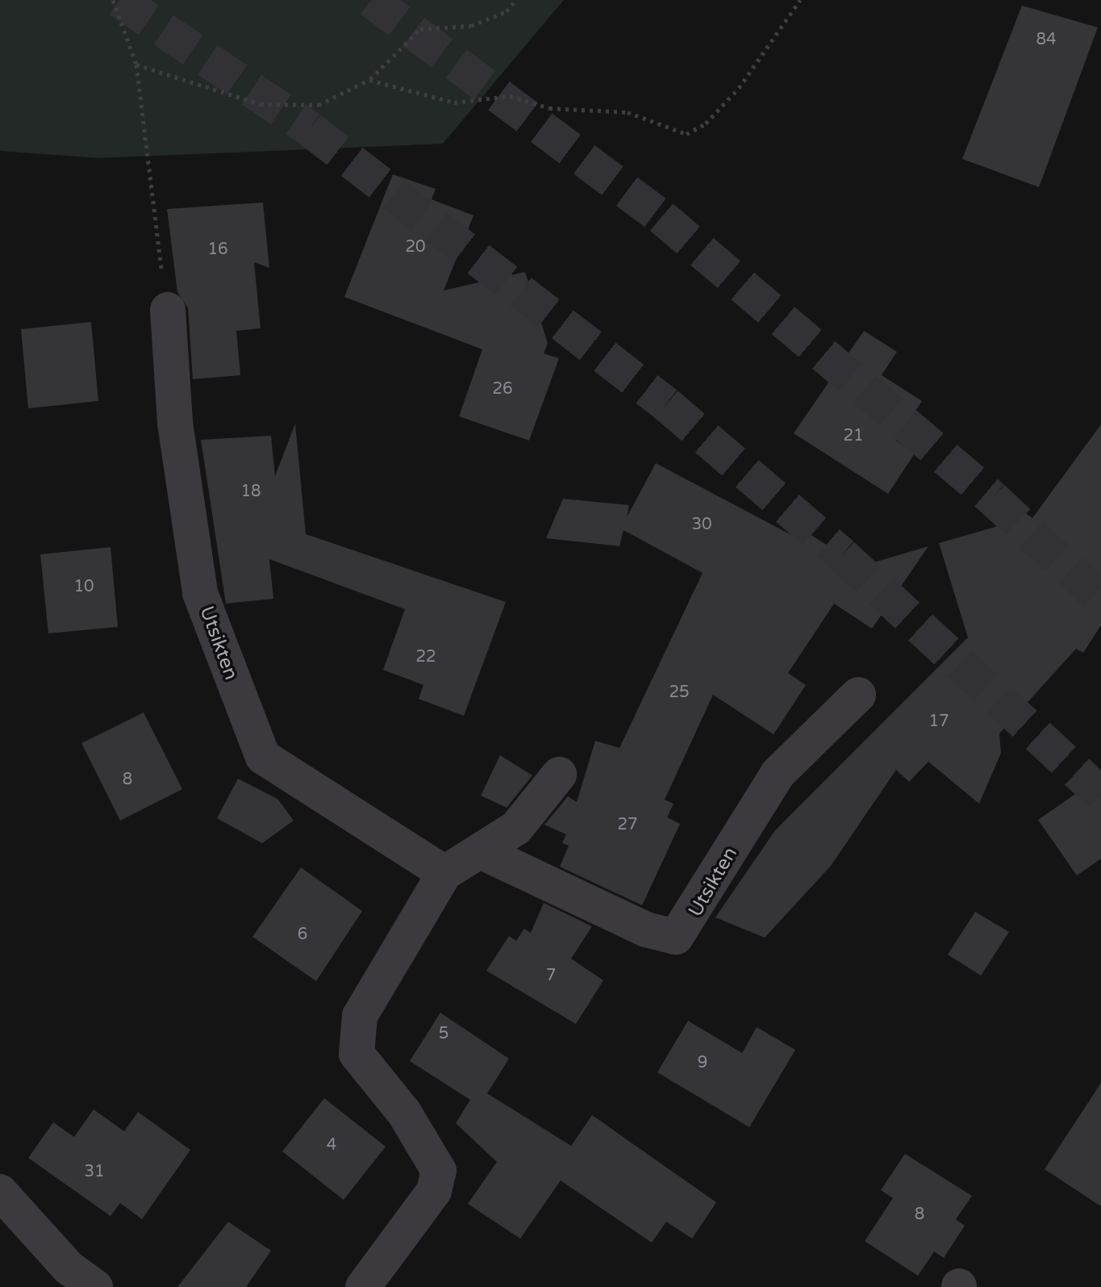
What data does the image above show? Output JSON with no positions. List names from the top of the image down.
{
  "streets": {
    "street": ["Utsikten"]
  },
  "house_numbers": [
    "84",
    "20",
    "16",
    "26",
    "21",
    "18",
    "30",
    "10",
    "22",
    "25",
    "17",
    "8",
    "27",
    "6",
    "7",
    "5",
    "9",
    "4",
    "31",
    "8"
  ]
}
